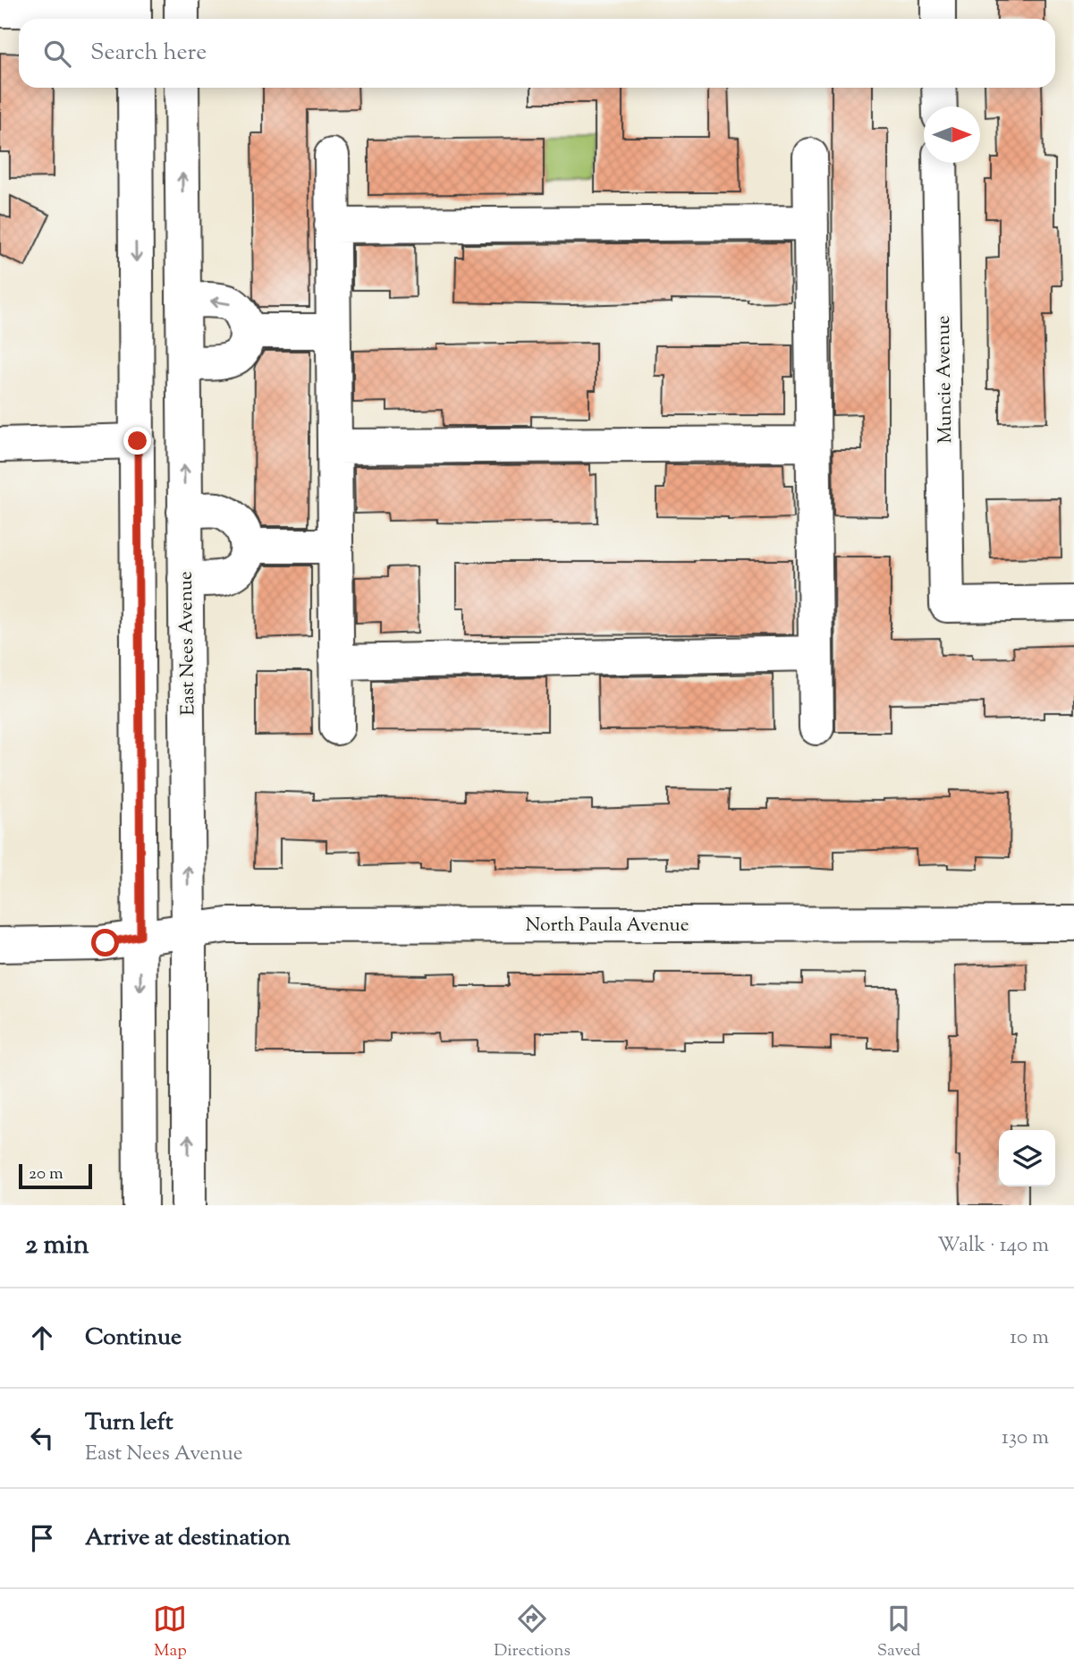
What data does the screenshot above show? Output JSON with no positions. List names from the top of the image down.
{
  "streets": {
    "street": ["Muncie Avenue", "East Nees Avenue", "North Paula Avenue"]
  },
  "crossings": [
    ["East Nees Avenue", "North Paula Avenue"]
  ],
  "scale_bar": "20 m",
  "north": "right",
  "page": {
    "search": "Search here",
    "scale": "20 m",
    "heading": ["2 min", "Walk · 140 m"],
    "list": [
      ["Continue", "10 m"],
      ["Turn left", "East Nees Avenue", "130 m"],
      "Arrive at destination"
    ],
    "nav": ["Map", "Directions", "Saved"]
  }
}
